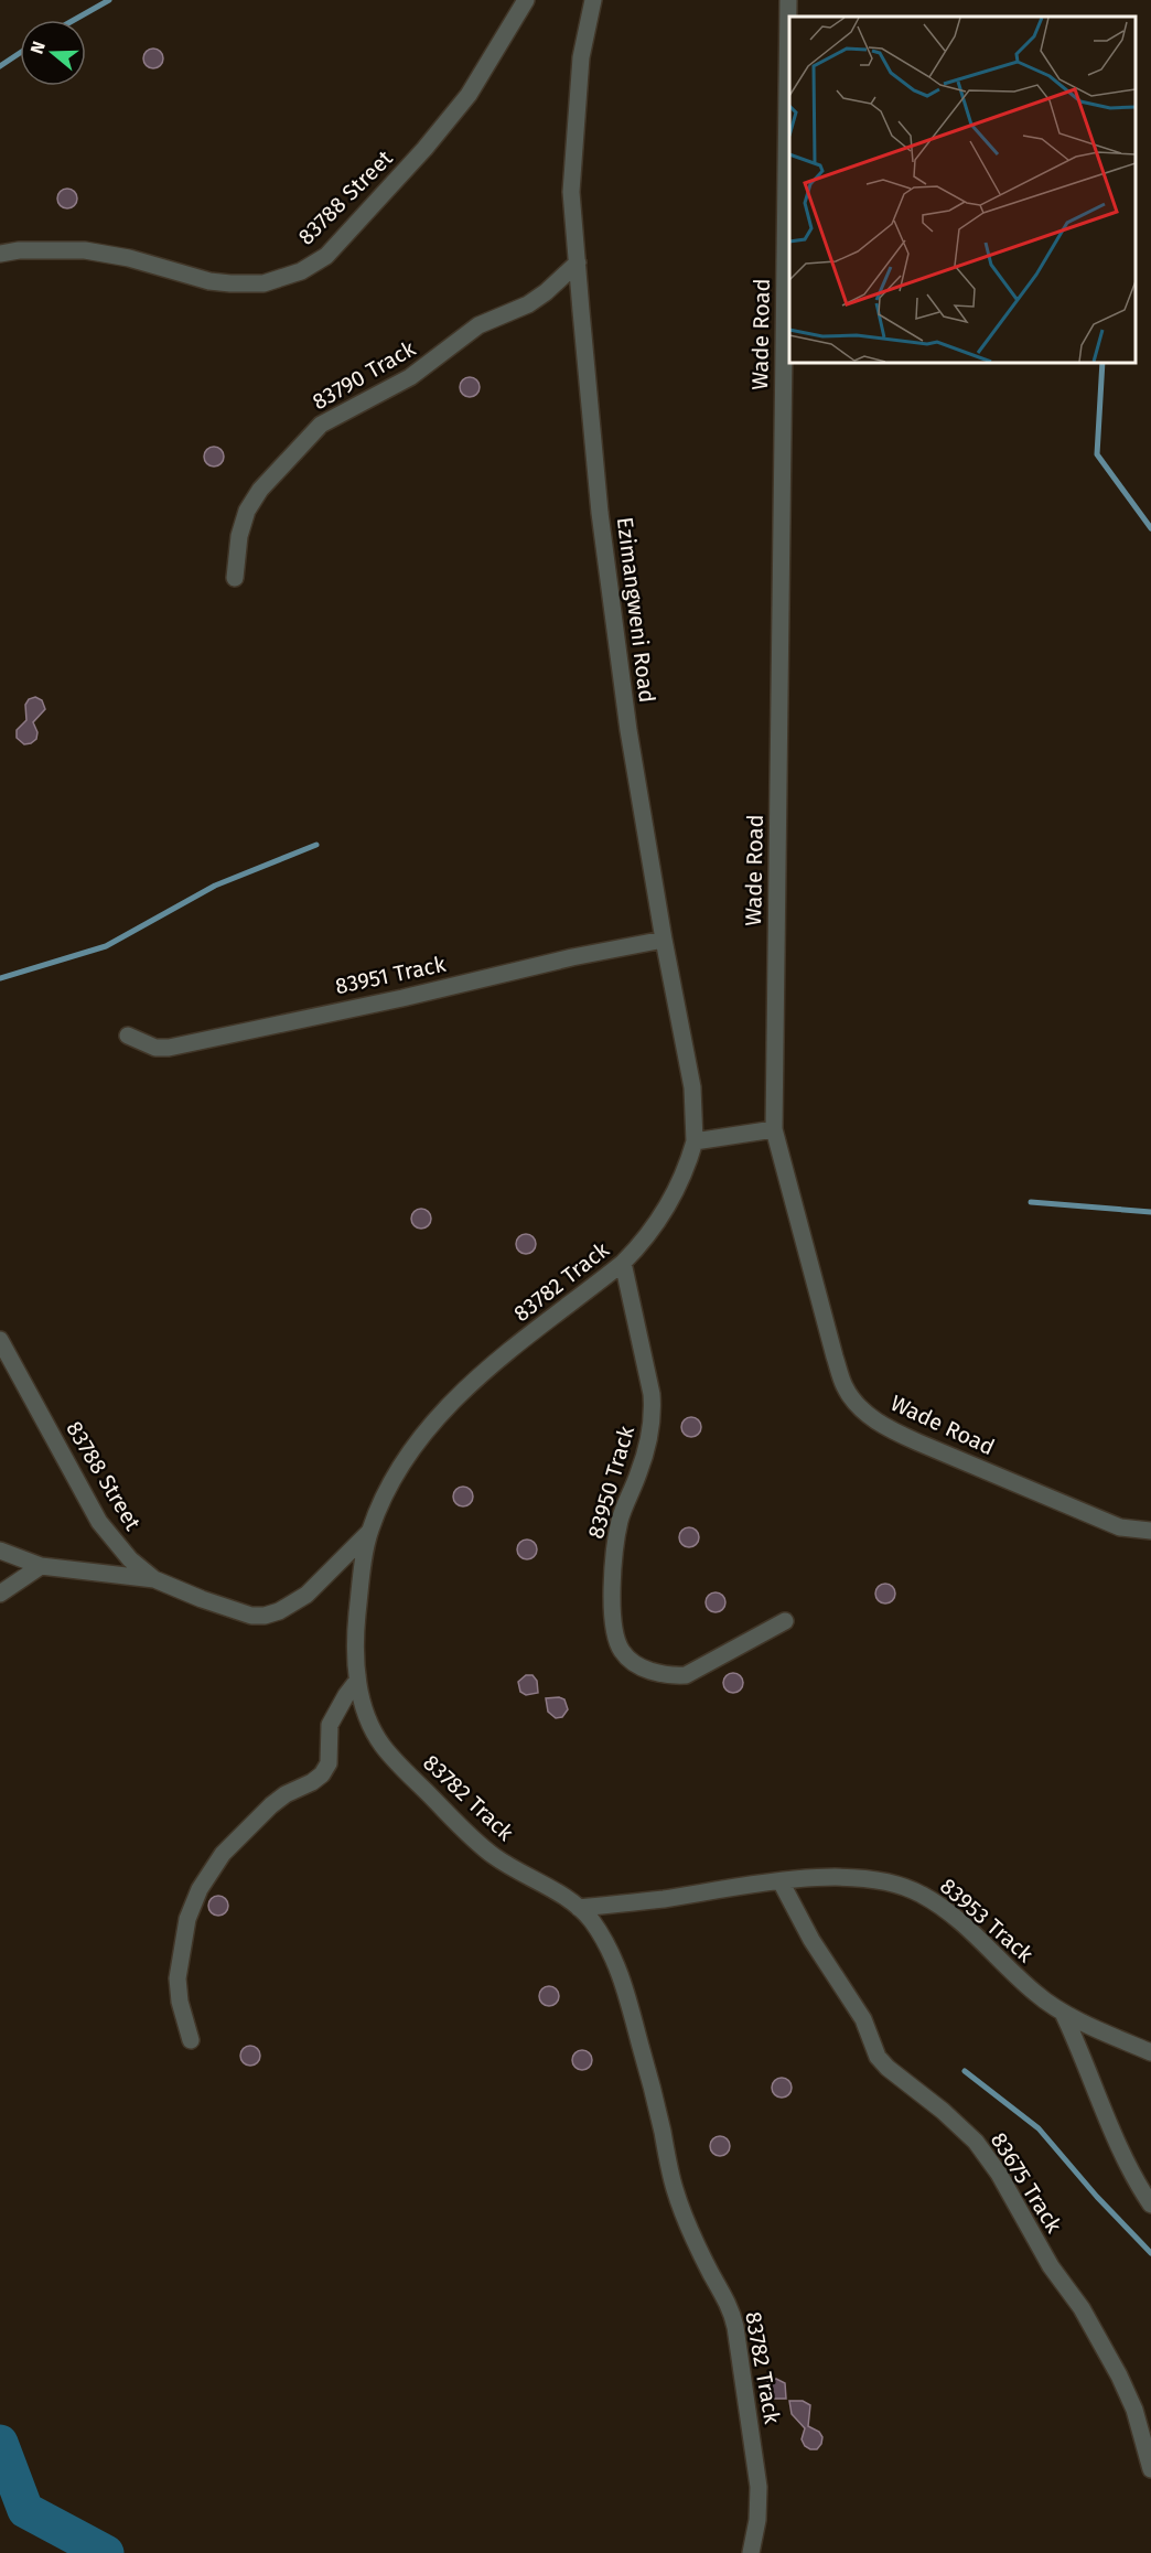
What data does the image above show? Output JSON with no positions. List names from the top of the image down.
{
  "streets": {
    "street": [
      "83788 Street",
      "Wade Road",
      "83790 Track",
      "Ezimangweni Road",
      "83951 Track",
      "83782 Track",
      "83950 Track",
      "83953 Track",
      "83675 Track"
    ]
  },
  "crossings": [
    ["83788 Street", "83782 Track"],
    ["83790 Track", "Ezimangweni Road"],
    ["Ezimangweni Road", "83951 Track"],
    ["Ezimangweni Road", "83782 Track"],
    ["83782 Track", "83950 Track"],
    ["83782 Track", "83953 Track"],
    ["83953 Track", "83675 Track"]
  ],
  "north": "left"
}
